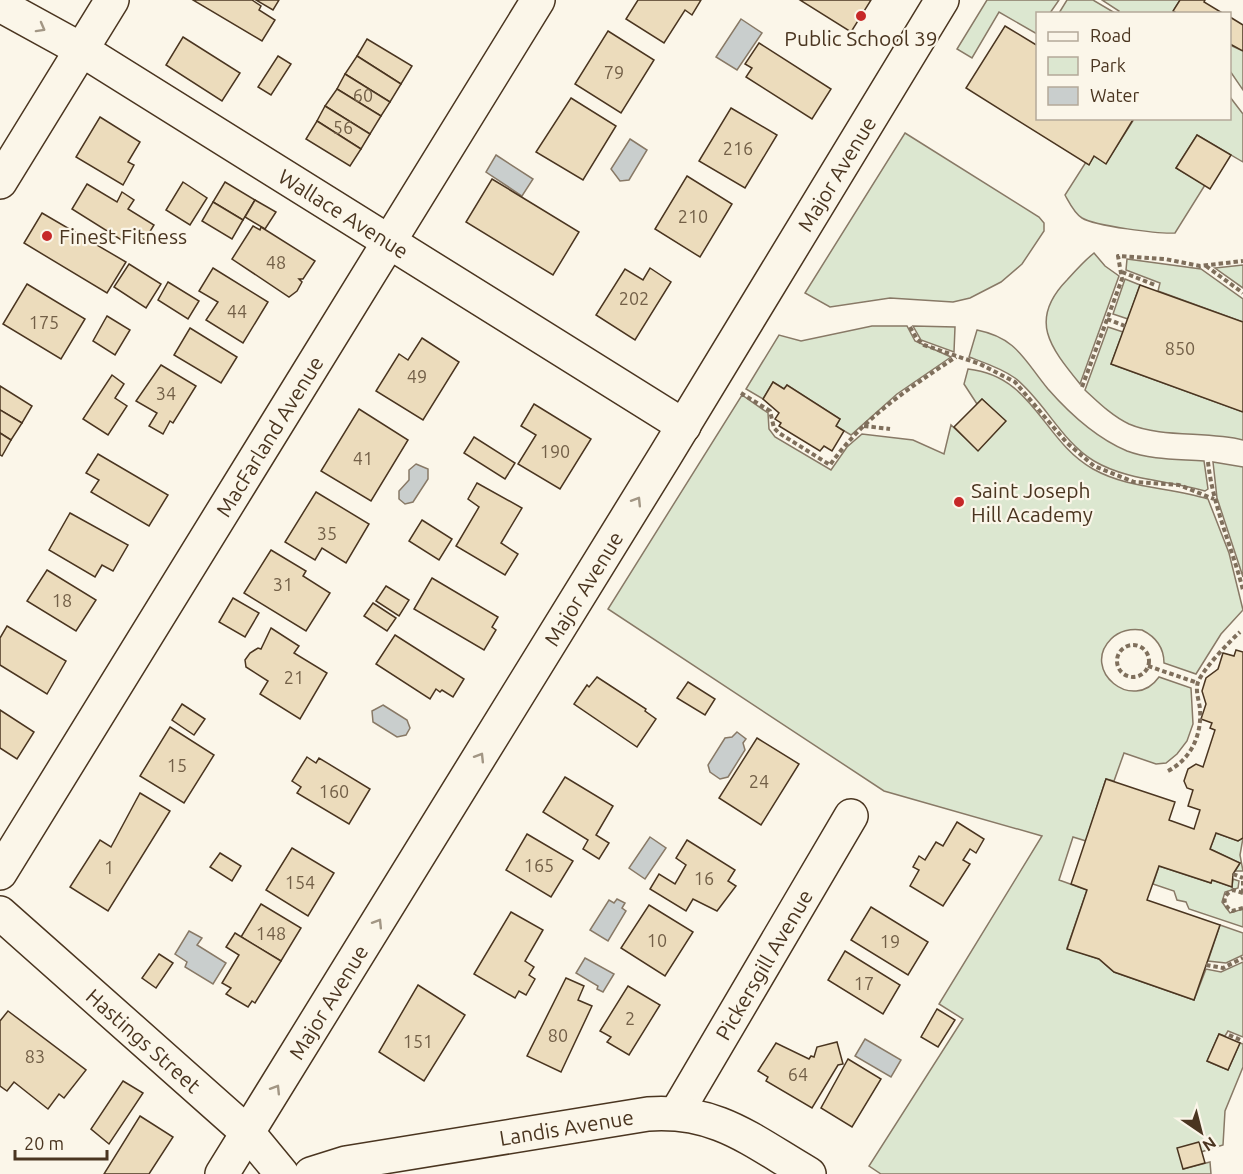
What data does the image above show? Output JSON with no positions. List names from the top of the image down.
{
  "streets": {
    "street": [
      "Major Avenue",
      "Wallace Avenue",
      "MacFarland Avenue",
      "Pickersgill Avenue",
      "Hastings Street",
      "Landis Avenue"
    ]
  },
  "crossings": [
    ["Major Avenue", "Wallace Avenue"],
    ["Major Avenue", "Hastings Street"],
    ["Wallace Avenue", "MacFarland Avenue"],
    ["Pickersgill Avenue", "Landis Avenue"]
  ],
  "one_way": ["Major Avenue"],
  "places": ["Public School 39", "Finest Fitness", "Saint Joseph Hill Academy"],
  "house_numbers": [
    "79",
    "60",
    "56",
    "216",
    "210",
    "48",
    "202",
    "44",
    "175",
    "850",
    "49",
    "34",
    "190",
    "41",
    "35",
    "31",
    "18",
    "21",
    "15",
    "24",
    "160",
    "165",
    "1",
    "16",
    "154",
    "148",
    "10",
    "19",
    "17",
    "2",
    "80",
    "151",
    "83",
    "64"
  ],
  "legend": ["Road", "Park", "Water"],
  "scale_bar": "20 m",
  "north": "bottom right"
}
